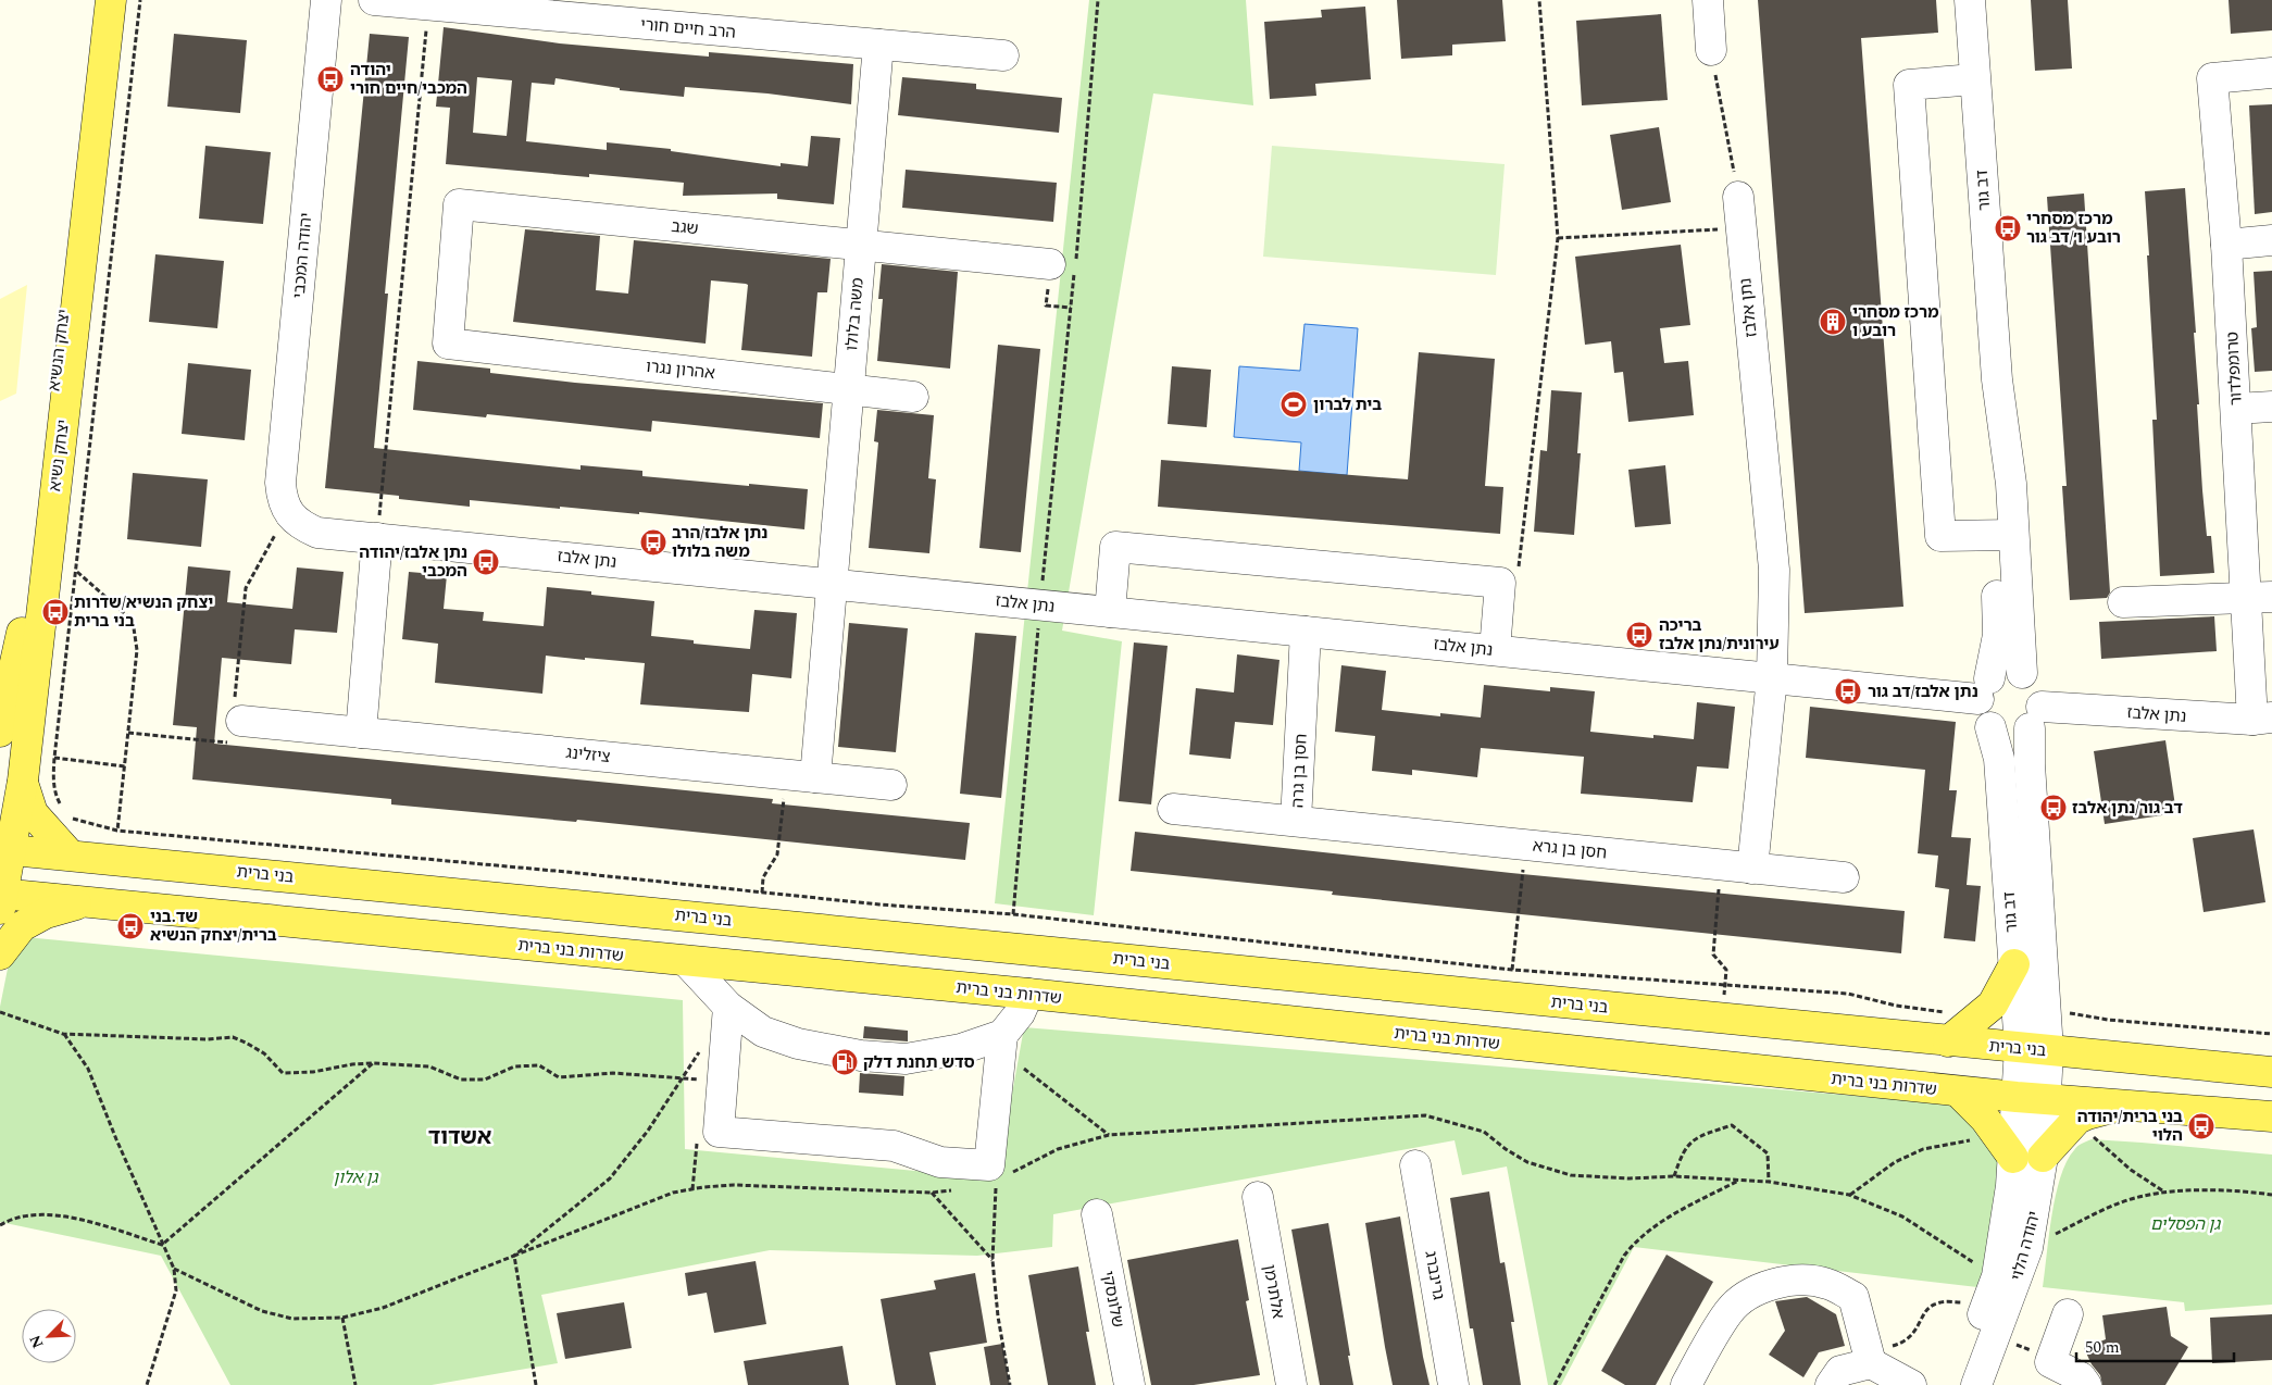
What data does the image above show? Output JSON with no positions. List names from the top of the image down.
{
  "streets": {
    "main road": [
      "יצחק הנשיא",
      "יצחק נשיא",
      "בני ברית",
      "שדרות בני ברית"
    ],
    "street": [
      "הרב חיים חורי",
      "דב גור",
      "שגב",
      "יהודה המכבי",
      "נתן אלבז",
      "משה בלולו",
      "טרומפלדור",
      "אהרון נגרו",
      "ציזלינג",
      "חסן בן גרה",
      "חסן בן גרא",
      "יהודה הלוי",
      "גרינברג",
      "אלתרמן",
      "שלונסקי"
    ]
  },
  "crossings": [
    ["הרב חיים חורי", "משה בלולו"],
    ["דב גור", "נתן אלבז"],
    ["דב גור", "בני ברית"],
    ["דב גור", "שדרות בני ברית"],
    ["דב גור", "יהודה הלוי"],
    ["שגב", "משה בלולו"],
    ["שגב", "אהרון נגרו"],
    ["יהודה המכבי", "נתן אלבז"],
    ["נתן אלבז", "משה בלולו"],
    ["נתן אלבז", "טרומפלדור"],
    ["נתן אלבז", "חסן בן גרה"],
    ["נתן אלבז", "חסן בן גרא"],
    ["משה בלולו", "אהרון נגרו"],
    ["יצחק נשיא", "בני ברית"],
    ["יצחק נשיא", "שדרות בני ברית"],
    ["חסן בן גרה", "חסן בן גרא"],
    ["שדרות בני ברית", "יהודה הלוי"]
  ],
  "districts": ["אשדוד"],
  "parks": ["גן אלון", "גן הפסלים"],
  "places": {
    "bus stop": [
      "יהודה המכבי/חיים חורי",
      "מרכז מסחרי רובע ו׳/דב גור",
      "נתן אלבז/הרב משה בלולו",
      "נתן אלבז/יהודה המכבי",
      "יצחק הנשיא/שדרות בני ברית",
      "בריכה עירונית/נתן אלבז",
      "נתן אלבז/דב גור",
      "דב גור/נתן אלבז",
      "שד.בני ברית/יצחק הנשיא",
      "בני ברית/יהודה הלוי"
    ],
    "building": ["מרכז מסחרי רובע ו"],
    "sports": ["בית לברון"],
    "fuel station": ["סדש תחנת דלק"]
  },
  "scale_bar": "50 m",
  "north": "bottom left"
}
